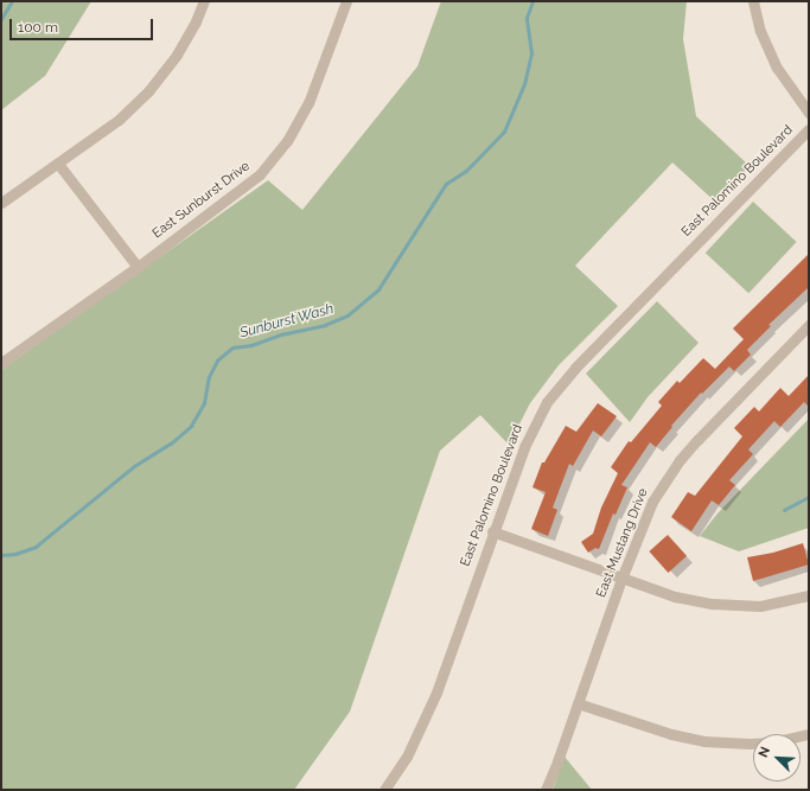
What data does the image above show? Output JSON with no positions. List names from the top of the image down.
{
  "streets": {
    "street": ["East Palomino Boulevard", "East Sunburst Drive", "East Mustang Drive"]
  },
  "water": ["Sunburst Wash"],
  "scale_bar": "100 m",
  "north": "top left"
}
